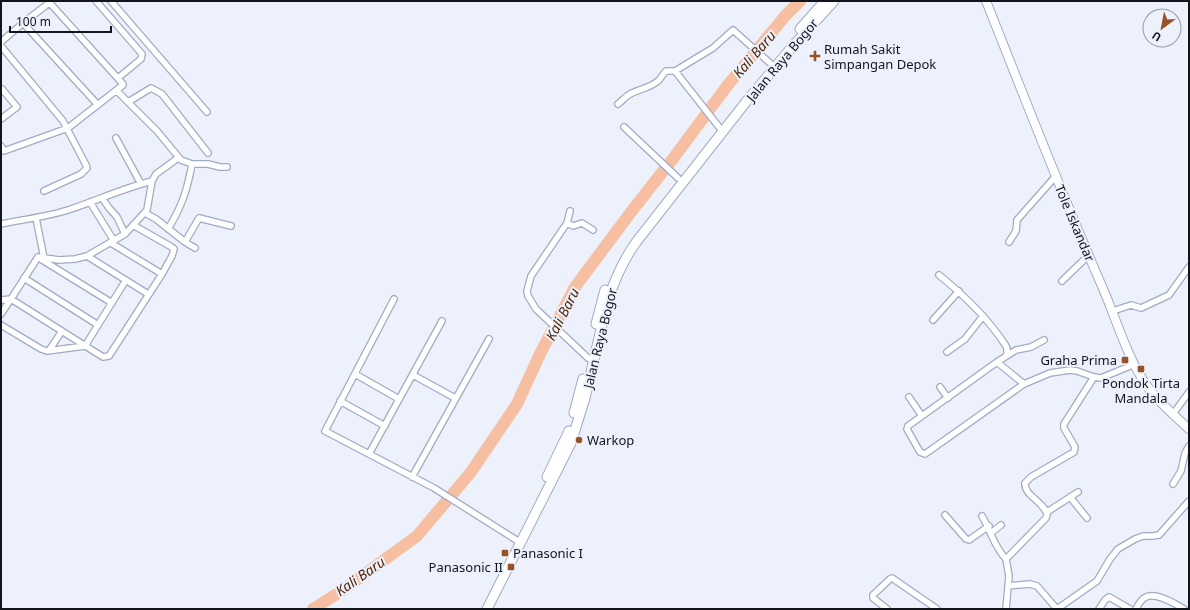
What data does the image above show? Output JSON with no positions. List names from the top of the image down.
{
  "streets": {
    "highway": ["Jalan Raya Bogor"],
    "main road": ["Tole Iskandar"]
  },
  "water": ["Kali Baru"],
  "places": {
    "health": ["Rumah Sakit Simpangan Depok"],
    "transit": [
      "Graha Prima",
      "Pondok Tirta Mandala",
      "Panasonic I",
      "Panasonic II"
    ],
    "other": ["Warkop"]
  },
  "scale_bar": "100 m",
  "north": "bottom left"
}
